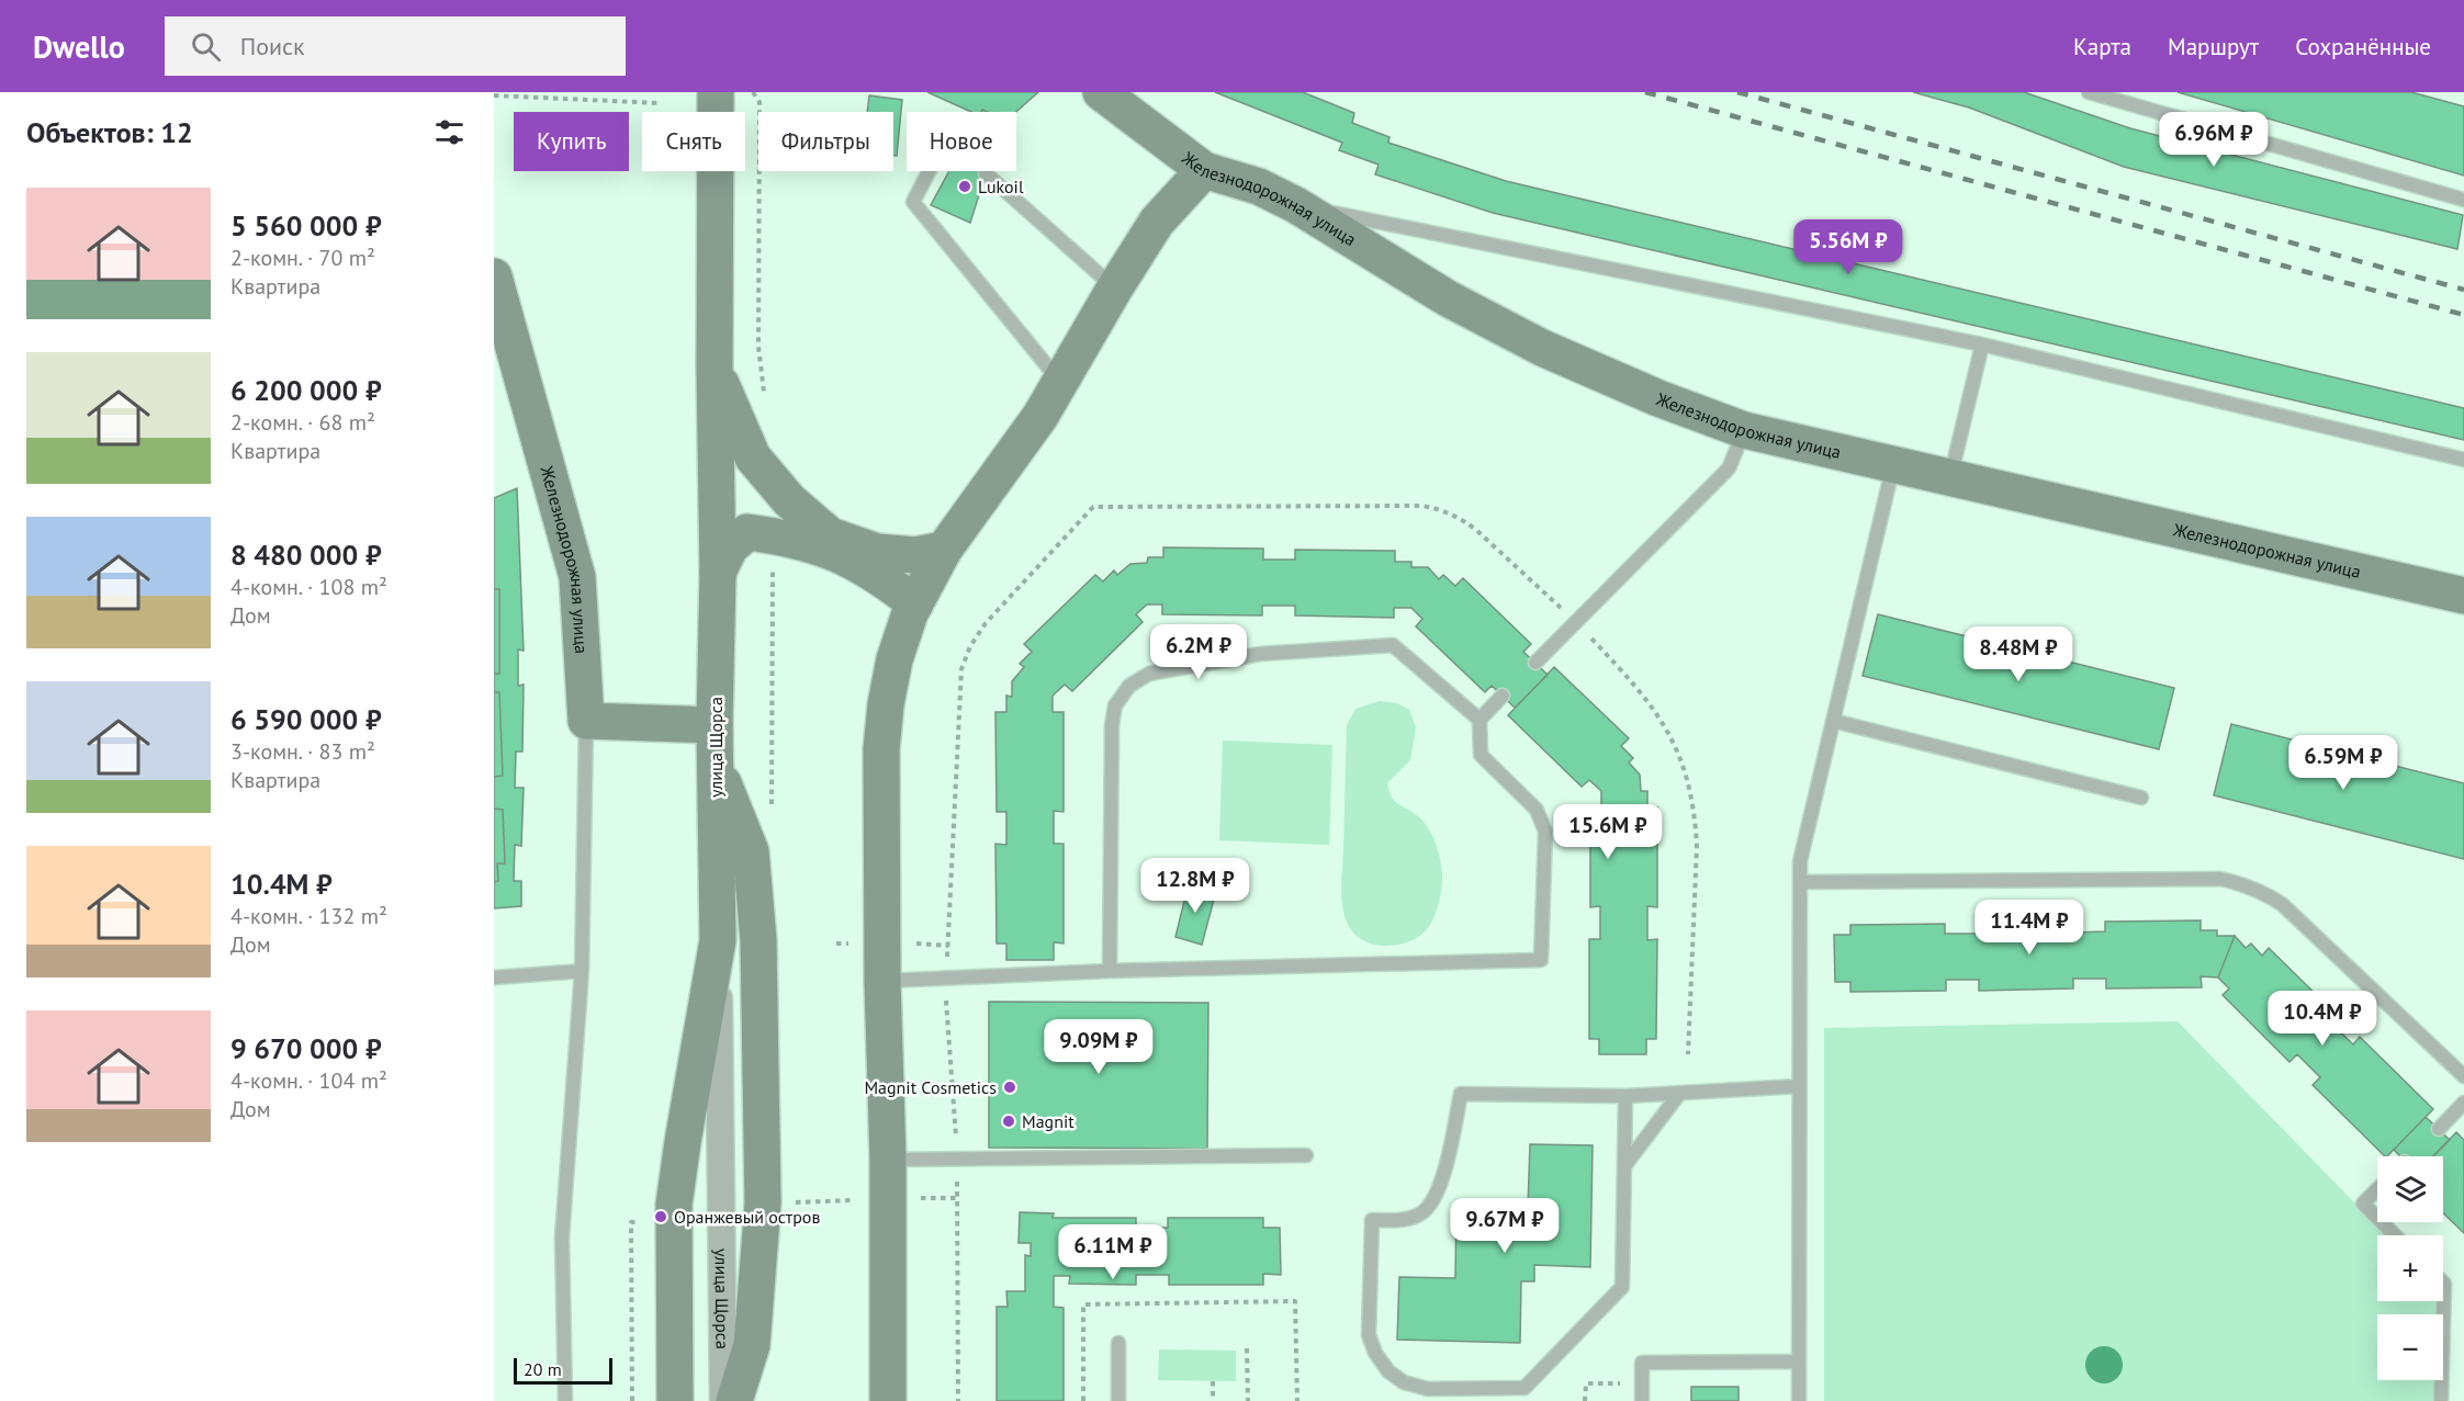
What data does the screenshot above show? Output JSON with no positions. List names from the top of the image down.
{
  "streets": {
    "street": ["Железнодорожная улица", "улица Щорса"]
  },
  "places": [
    "Lukoil",
    "Magnit Cosmetics",
    "Magnit",
    "Оранжевый остров"
  ],
  "scale_bar": "20 m",
  "page": {
    "header": "Dwello",
    "search": "Поиск",
    "nav": ["Карта", "Маршрут", "Сохранённые"],
    "heading": "Объектов: 12",
    "price": [
      "6.96M ₽",
      "5.56M ₽",
      "6.2M ₽",
      "8.48M ₽",
      "6.59M ₽",
      "15.6M ₽",
      "12.8M ₽",
      "11.4M ₽",
      "10.4M ₽",
      "9.09M ₽",
      "9.67M ₽",
      "6.11M ₽"
    ],
    "chip": [
      "Купить",
      "Снять",
      "Фильтры",
      "Новое"
    ],
    "list": [
      {
        "name": "5 560 000 ₽",
        "note": "2-комн. · 70 m² · Квартира"
      },
      {
        "name": "6 200 000 ₽",
        "note": "2-комн. · 68 m² · Квартира"
      },
      {
        "name": "8 480 000 ₽",
        "note": "4-комн. · 108 m² · Дом"
      },
      {
        "name": "6 590 000 ₽",
        "note": "3-комн. · 83 m² · Квартира"
      },
      {
        "name": "10.4M ₽",
        "note": "4-комн. · 132 m² · Дом"
      },
      {
        "name": "9 670 000 ₽",
        "note": "4-комн. · 104 m² · Дом"
      }
    ],
    "map_buttons": ["+", "−"],
    "scale": "20 m"
  }
}
